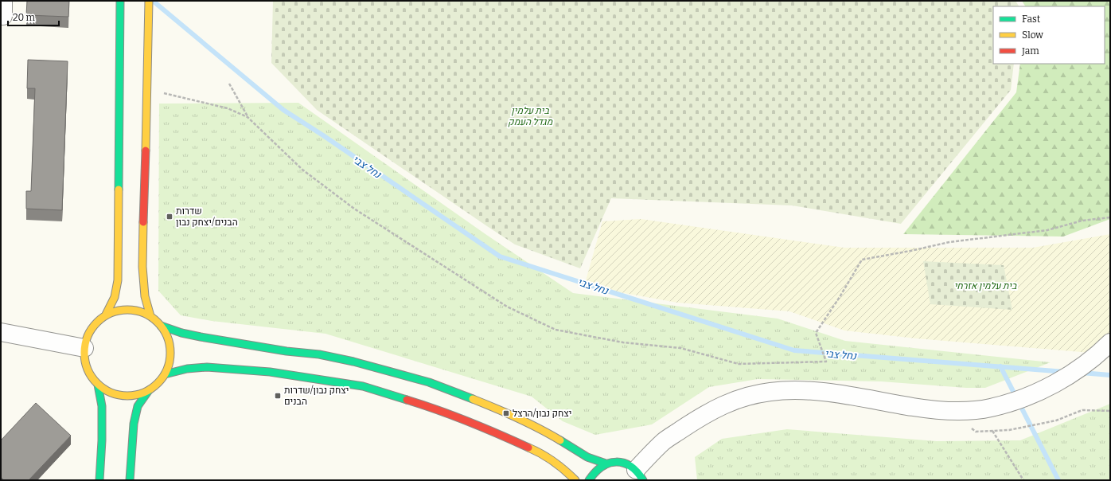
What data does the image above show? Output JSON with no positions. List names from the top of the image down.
{
  "water": ["נחל צבי"],
  "parks": ["בית עלמין מגדל העמק", "בית עלמין אזרחי"],
  "places": {
    "transit": ["שדרות הבנים/יצחק נבון", "יצחק נבון/שדרות הבנים", "יצחק נבון/הרצל"]
  },
  "legend": ["Fast", "Slow", "Jam"],
  "scale_bar": "20 m"
}
